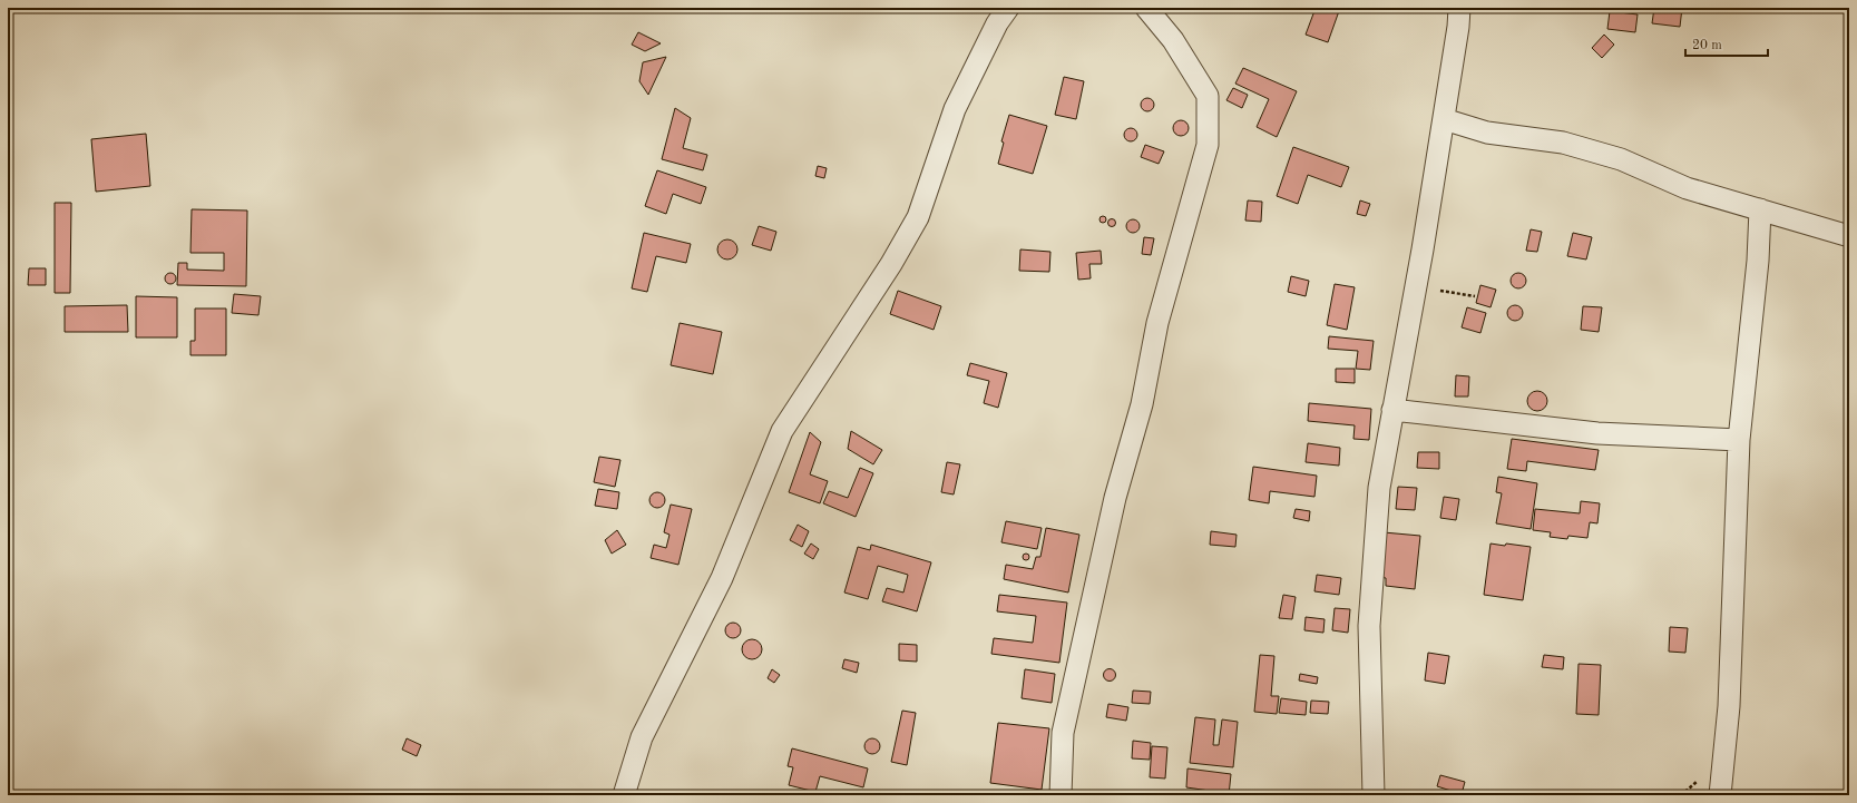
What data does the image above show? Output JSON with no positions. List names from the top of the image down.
{
  "scale_bar": "20 m"
}
